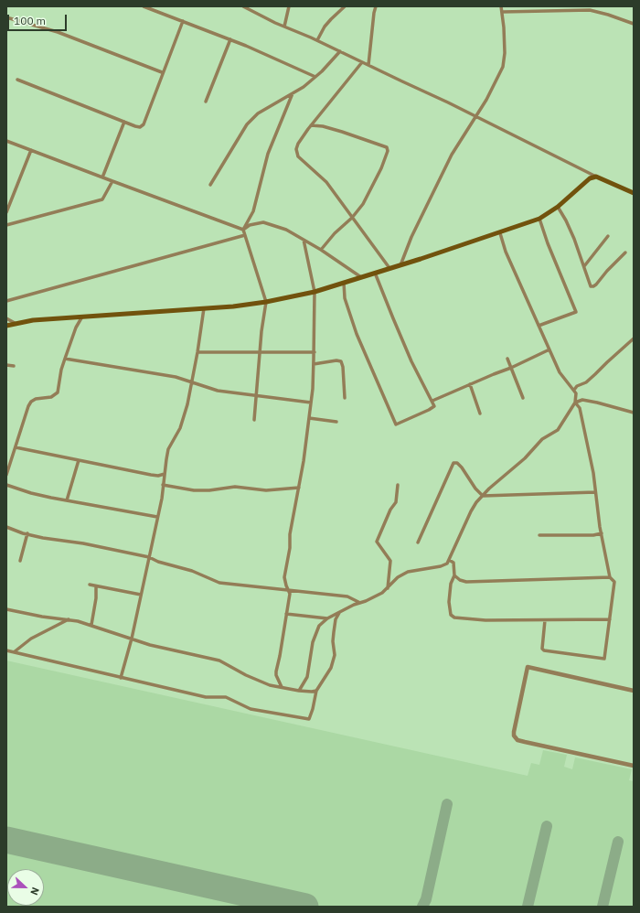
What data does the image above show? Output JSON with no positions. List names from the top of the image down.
{
  "scale_bar": "100 m",
  "north": "right"
}
